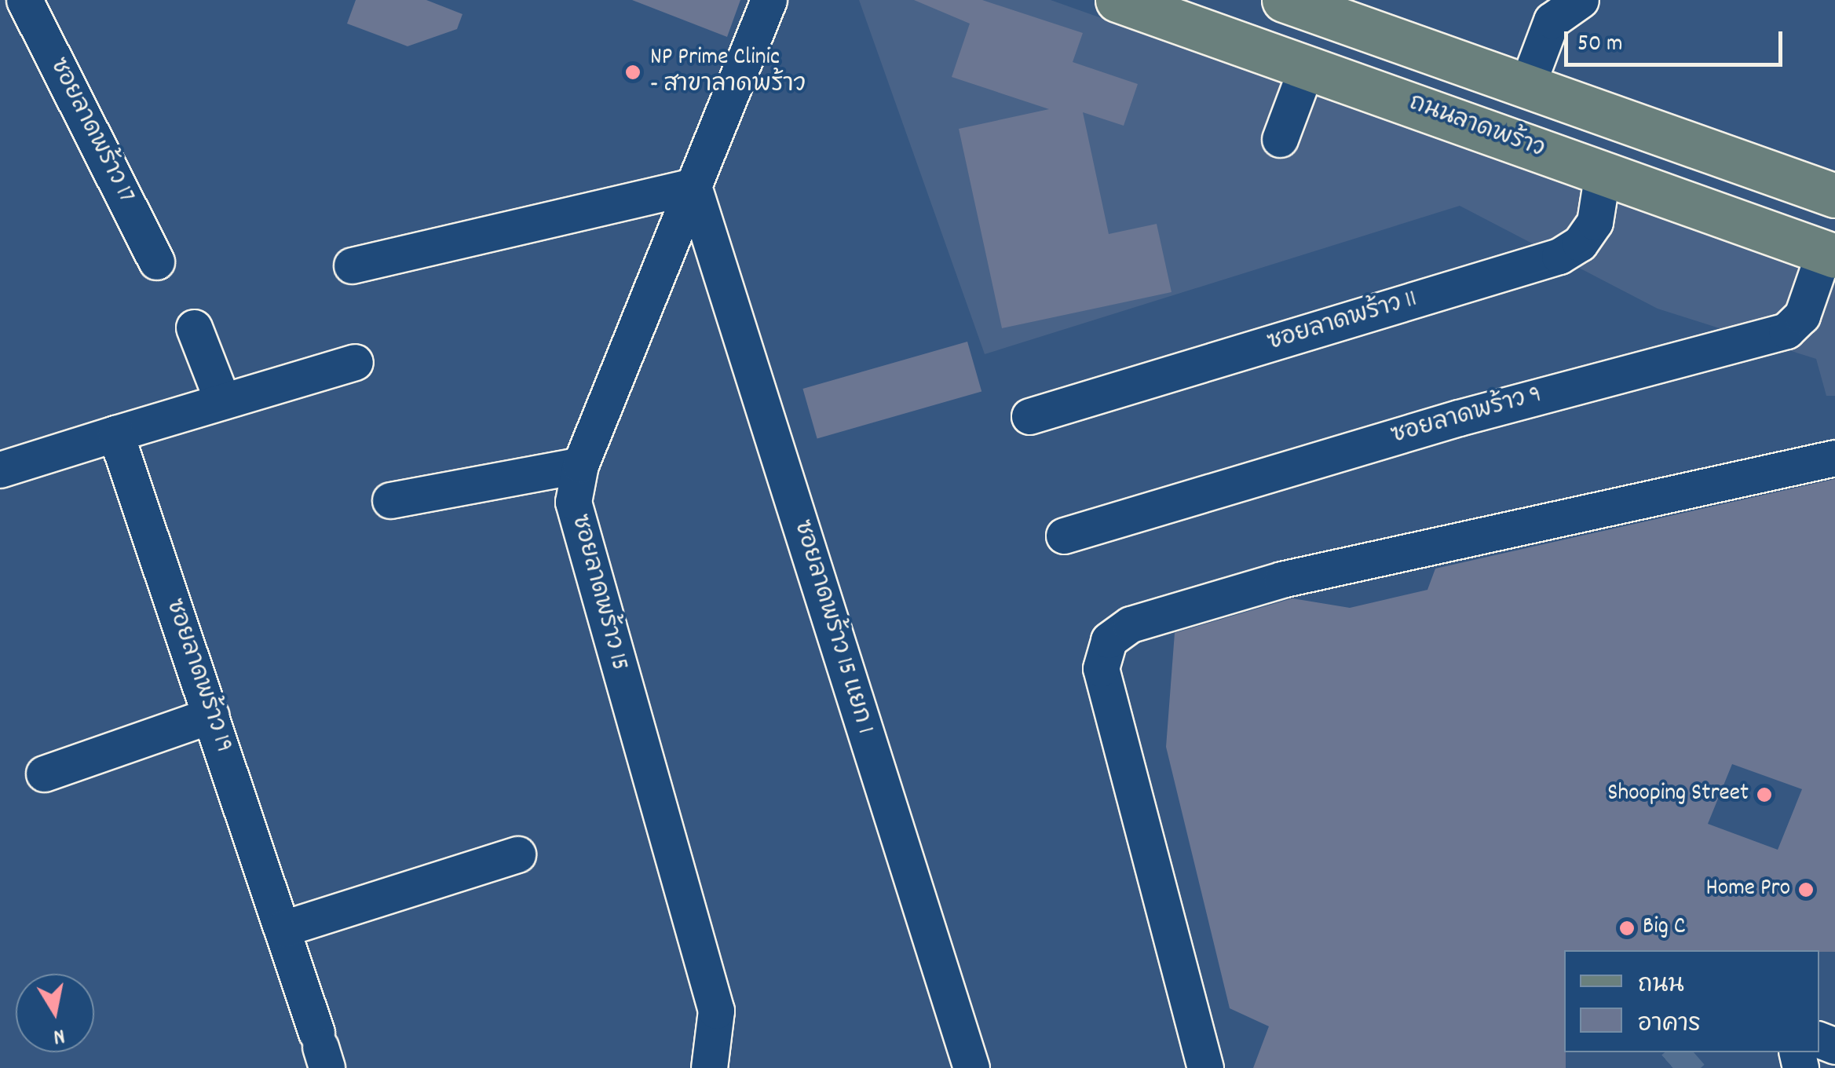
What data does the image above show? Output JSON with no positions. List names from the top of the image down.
{
  "streets": {
    "main road": ["ถนนลาดพร้าว"],
    "street": [
      "ซอยลาดพร้าว 17",
      "ซอยลาดพร้าว 11",
      "ซอยลาดพร้าว 9",
      "ซอยลาดพร้าว 15",
      "ซอยลาดพร้าว 15 แยก 1",
      "ซอยลาดพร้าว 19"
    ]
  },
  "crossings": [
    ["ถนนลาดพร้าว", "ซอยลาดพร้าว 11"],
    ["ถนนลาดพร้าว", "ซอยลาดพร้าว 9"],
    ["ซอยลาดพร้าว 15", "ซอยลาดพร้าว 15 แยก 1"]
  ],
  "places": [
    "NP Prime Clinic - สาขาลาดพร้าว",
    "Shooping Street",
    "Home Pro",
    "Big C"
  ],
  "legend": ["ถนน", "อาคาร"],
  "scale_bar": "50 m",
  "north": "bottom"
}
